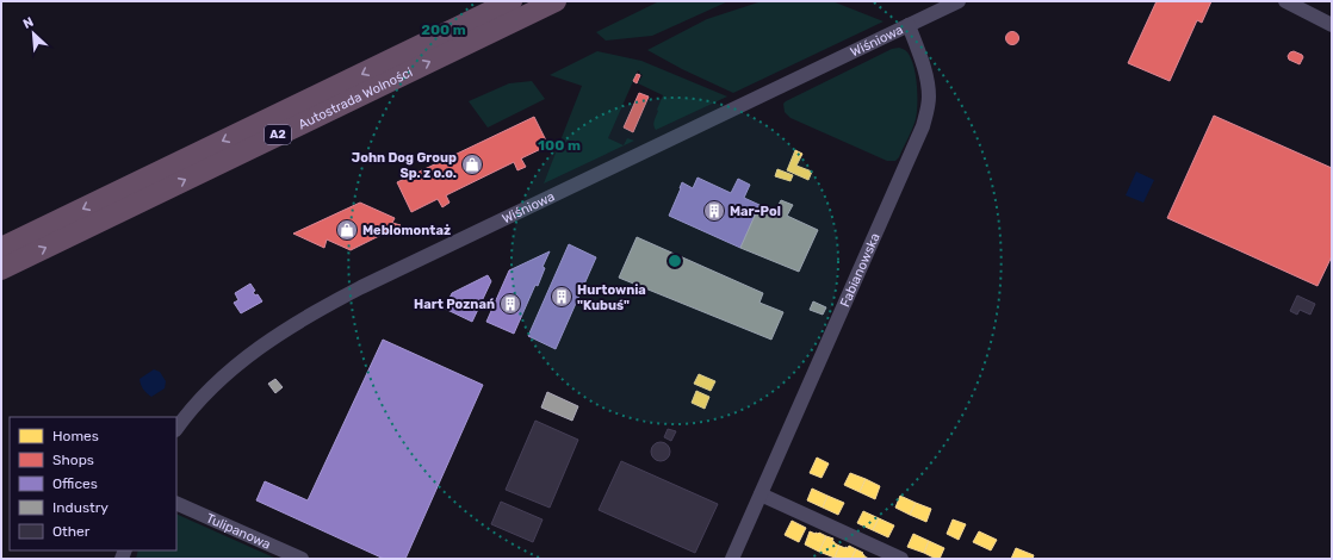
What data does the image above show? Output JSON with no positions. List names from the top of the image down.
{
  "streets": {
    "highway": ["Autostrada Wolności", "A2"],
    "street": ["Wiśniowa", "Fabianowska", "Tulipanowa"]
  },
  "crossings": [
    ["Wiśniowa", "Fabianowska"]
  ],
  "places": {
    "shop": ["John Dog Group Sp. z o.o.", "Meblomontaż"],
    "building": ["Mar-Pol", "Hurtownia \"Kubuś\"", "Hart Poznań"]
  },
  "legend": [
    "Homes",
    "Shops",
    "Offices",
    "Industry",
    "Other"
  ],
  "north": "top left",
  "rings": ["200 m", "100 m"]
}
